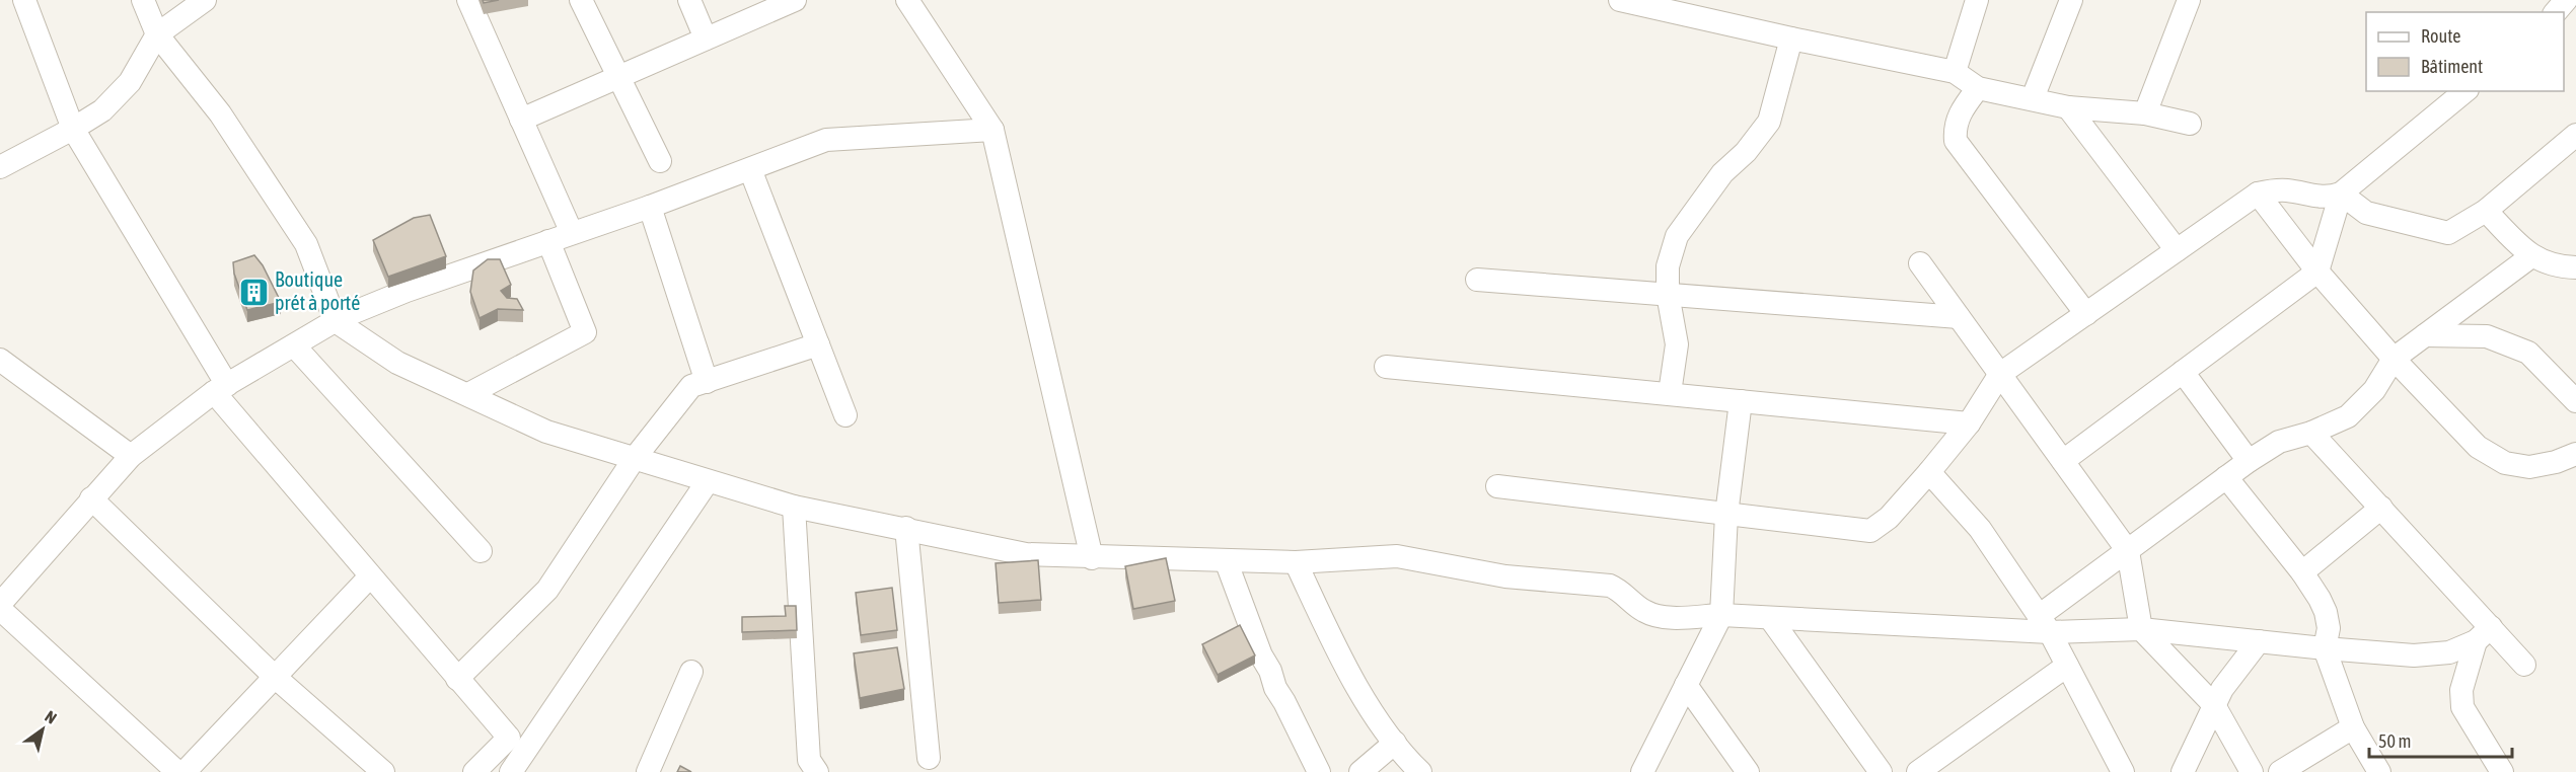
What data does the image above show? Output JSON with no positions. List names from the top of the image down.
{
  "places": {
    "building": ["Boutique prét à porté"]
  },
  "legend": ["Route", "Bâtiment"],
  "scale_bar": "50 m",
  "north": "top right"
}
